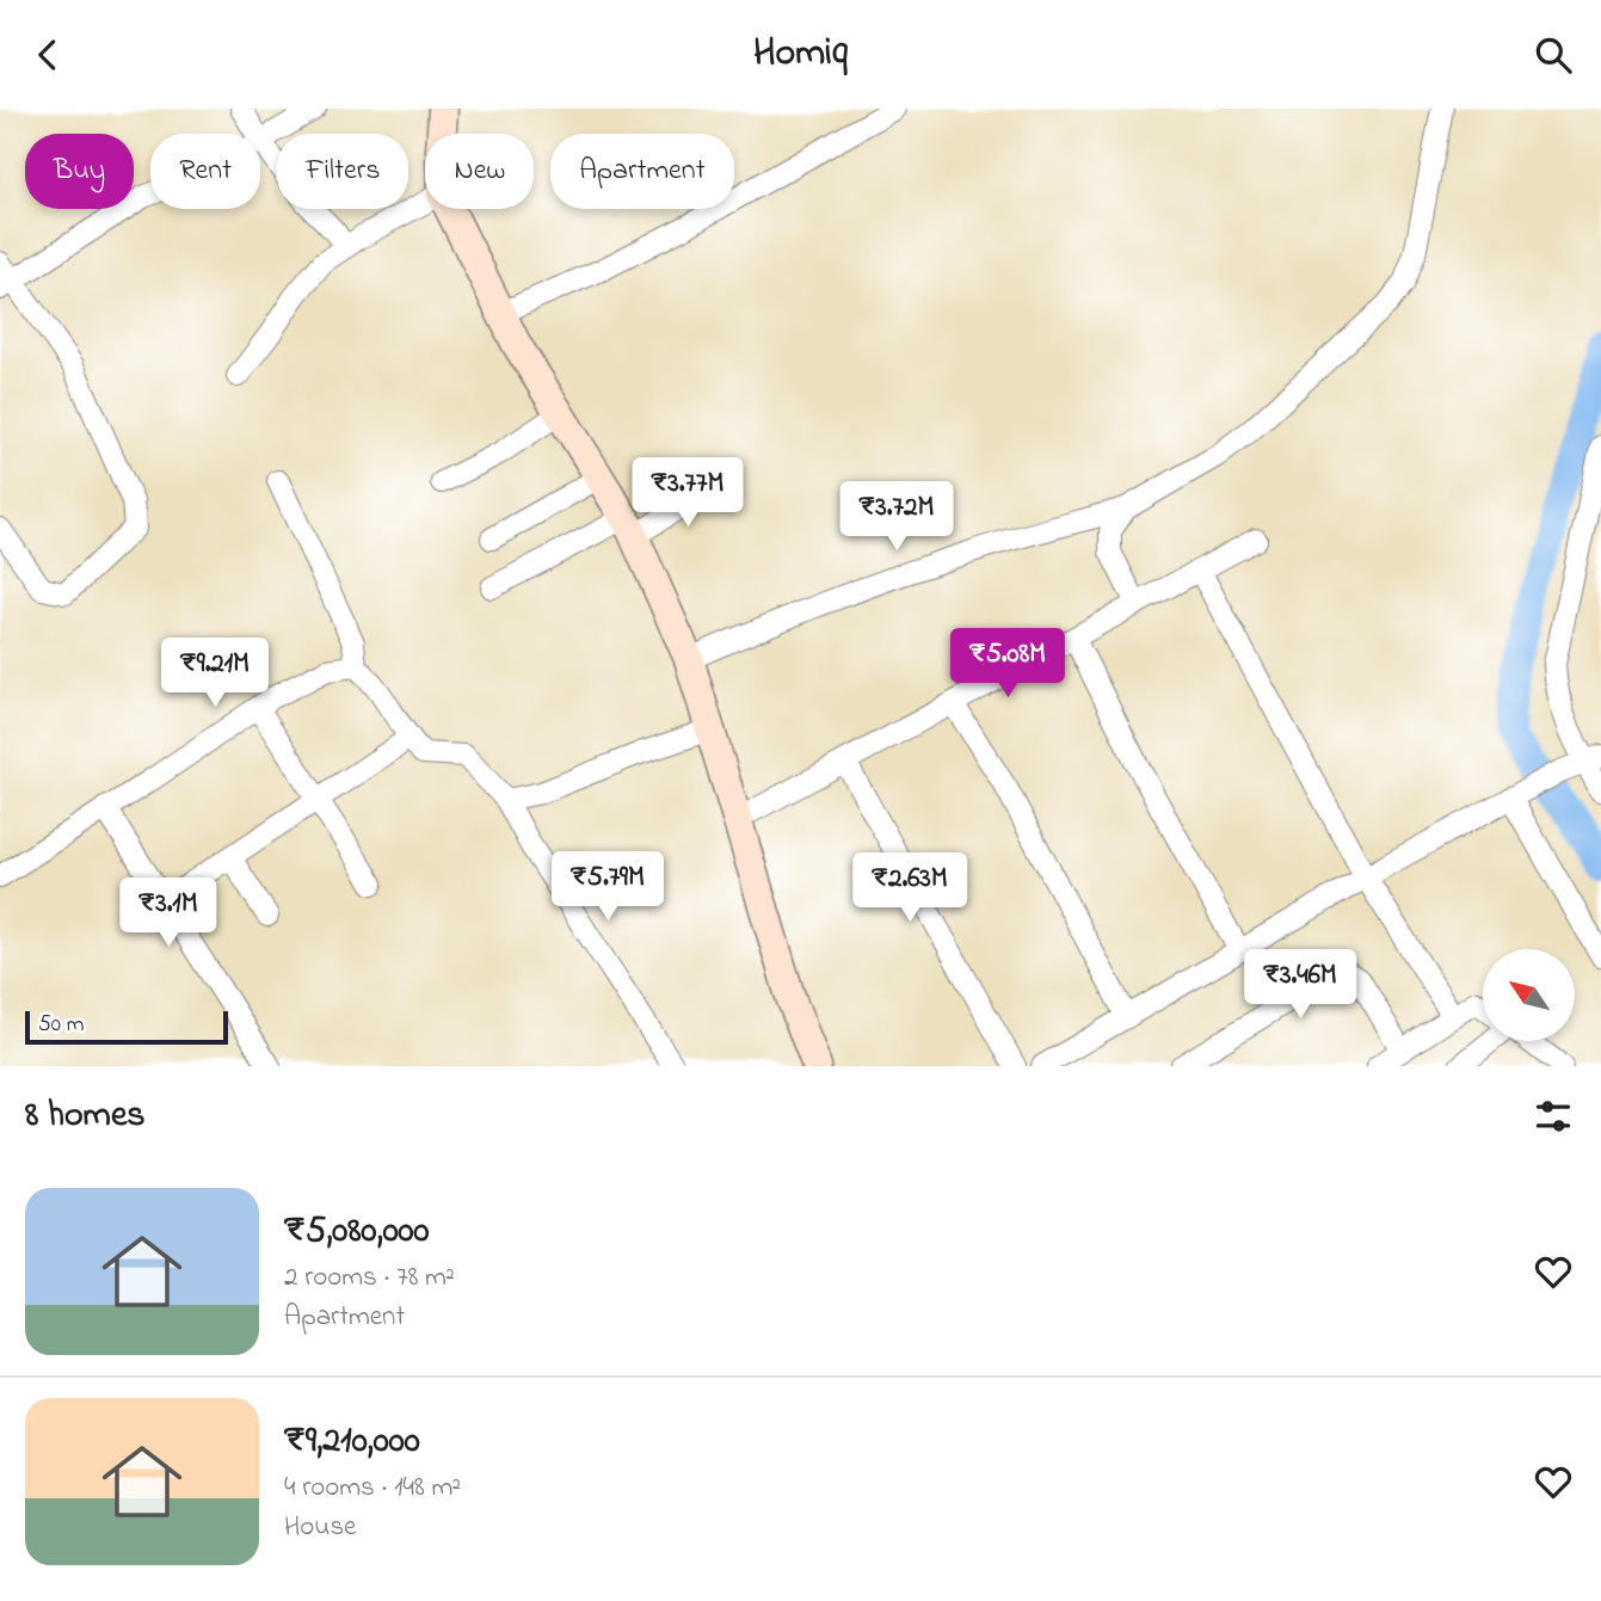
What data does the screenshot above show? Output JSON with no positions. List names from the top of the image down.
{
  "scale_bar": "50 m",
  "north": "top left",
  "page": {
    "header": "Homiq",
    "chip": [
      "Buy",
      "Rent",
      "Filters",
      "New",
      "Apartment"
    ],
    "price": [
      "₹3.77M",
      "₹3.72M",
      "₹5.08M",
      "₹9.21M",
      "₹5.79M",
      "₹2.63M",
      "₹3.1M",
      "₹3.46M"
    ],
    "scale": "50 m",
    "heading": "8 homes",
    "list": [
      {
        "name": "₹5,080,000",
        "note": "2 rooms · 78 m² · Apartment"
      },
      {
        "name": "₹9,210,000",
        "note": "4 rooms · 148 m² · House"
      }
    ]
  }
}
